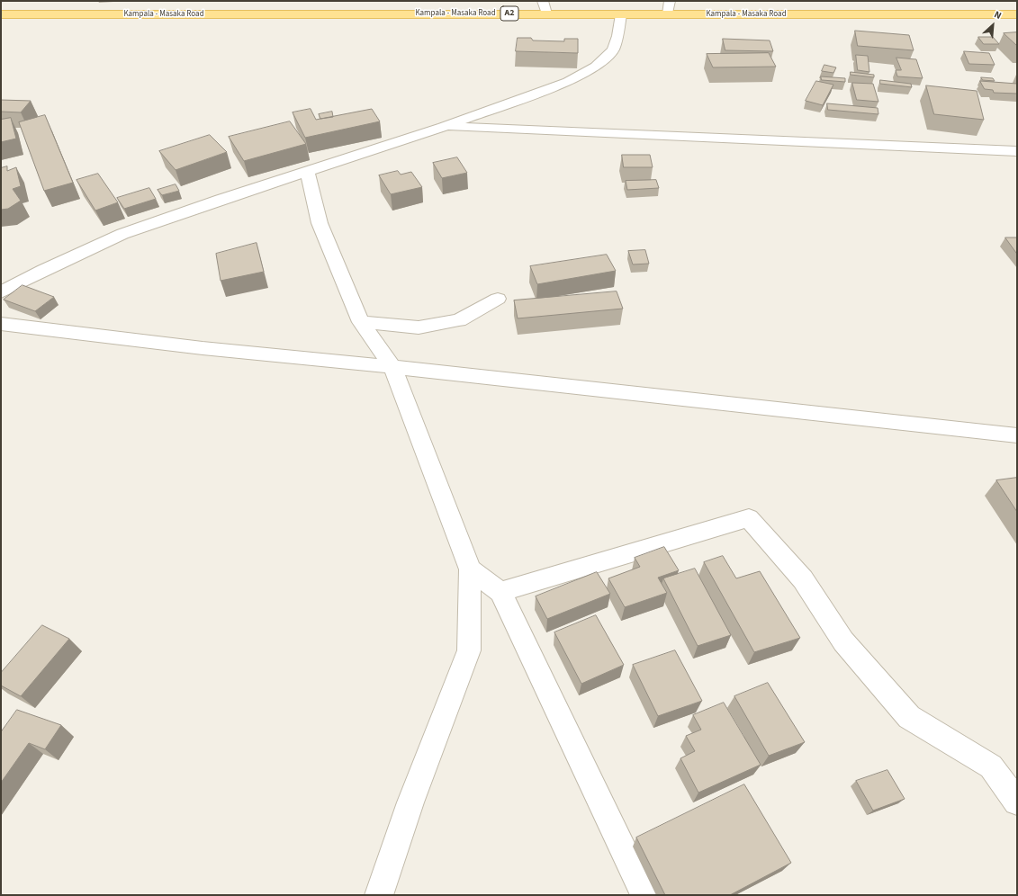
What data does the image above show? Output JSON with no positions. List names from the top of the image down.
{
  "streets": {
    "main road": ["Kampala - Masaka Road", "A2"]
  },
  "north": "top right"
}
